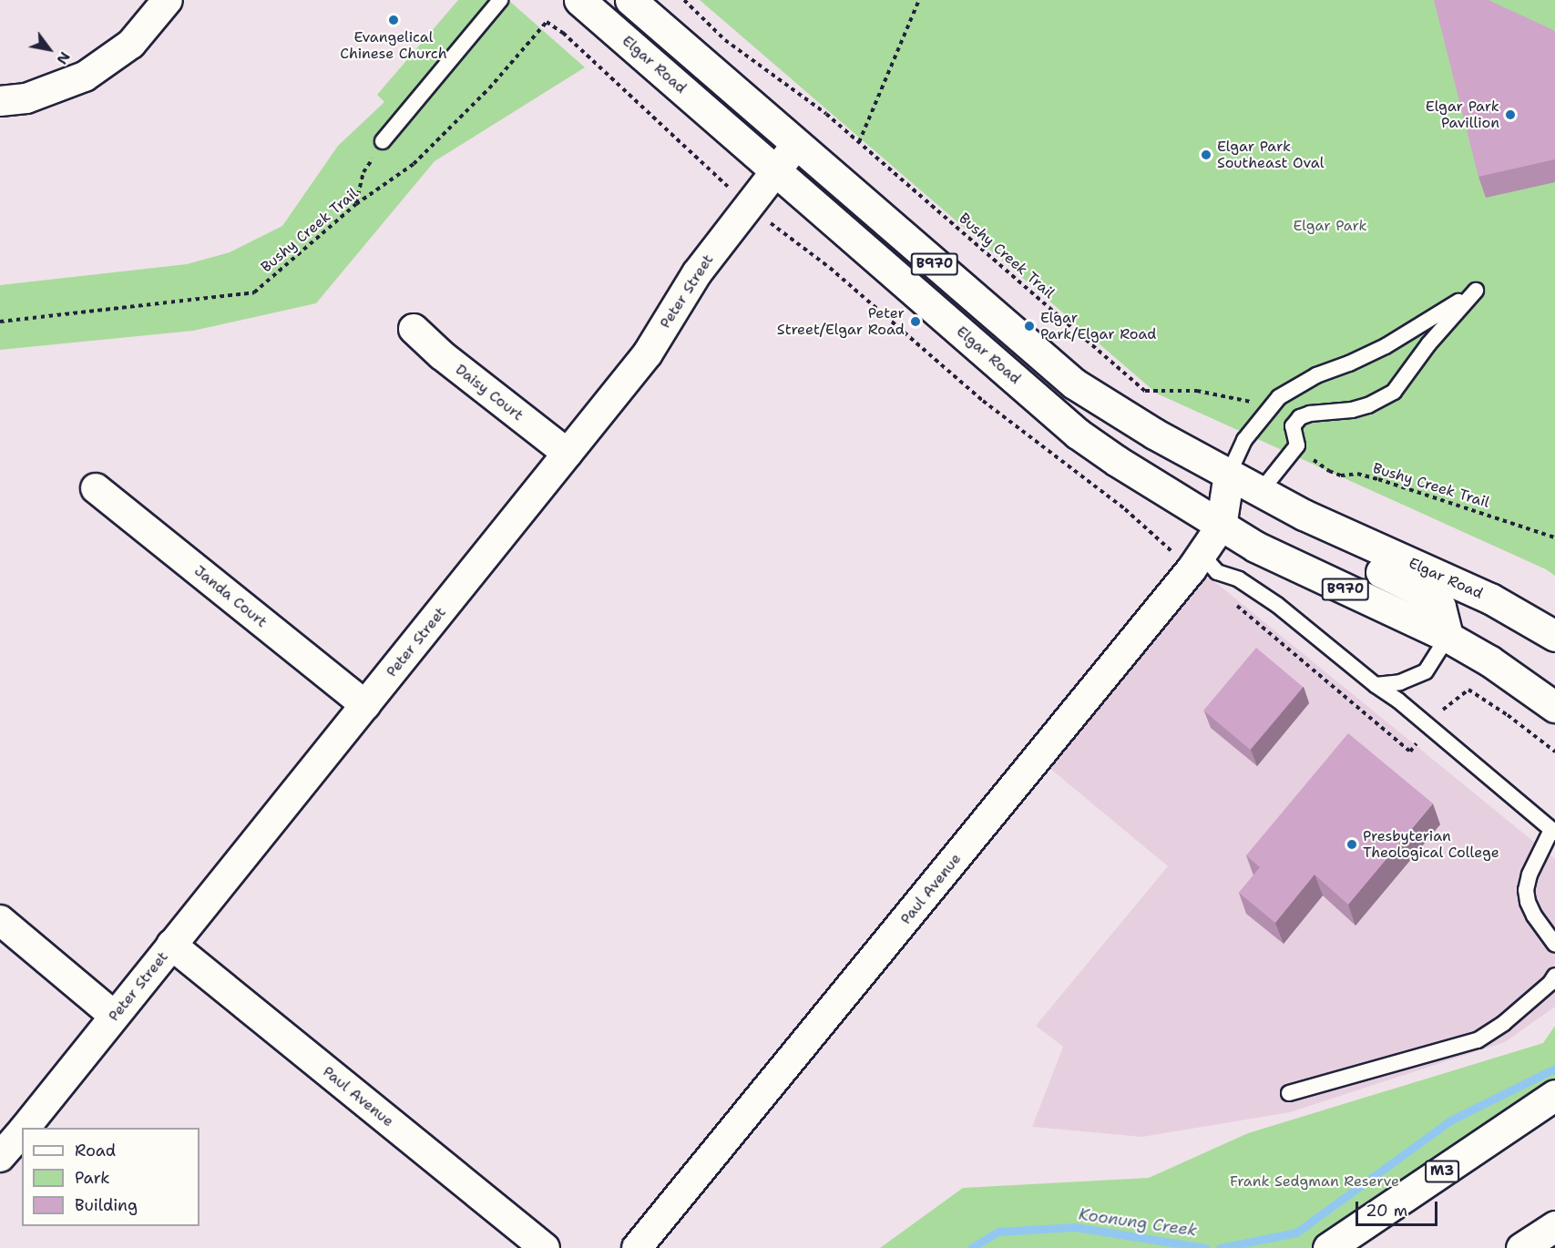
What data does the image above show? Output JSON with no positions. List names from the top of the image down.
{
  "streets": {
    "main road": ["Elgar Road", "B970", "M3"],
    "street": [
      "Peter Street",
      "Daisy Court",
      "Janda Court",
      "Paul Avenue"
    ],
    "path": ["Bushy Creek Trail"]
  },
  "crossings": [
    ["Elgar Road", "Peter Street"],
    ["Elgar Road", "Paul Avenue"],
    ["Bushy Creek Trail", "Peter Street"],
    ["Peter Street", "Daisy Court"],
    ["Peter Street", "Janda Court"],
    ["Peter Street", "Paul Avenue"]
  ],
  "water": ["Koonung Creek"],
  "parks": ["Elgar Park", "Frank Sedgman Reserve"],
  "places": [
    "Evangelical Chinese Church",
    "Elgar Park Pavillion",
    "Elgar Park Southeast Oval",
    "Peter Street/Elgar Road",
    "Elgar Park/Elgar Road",
    "Presbyterian Theological College"
  ],
  "legend": ["Road", "Park", "Building"],
  "scale_bar": "20 m",
  "north": "bottom right"
}
